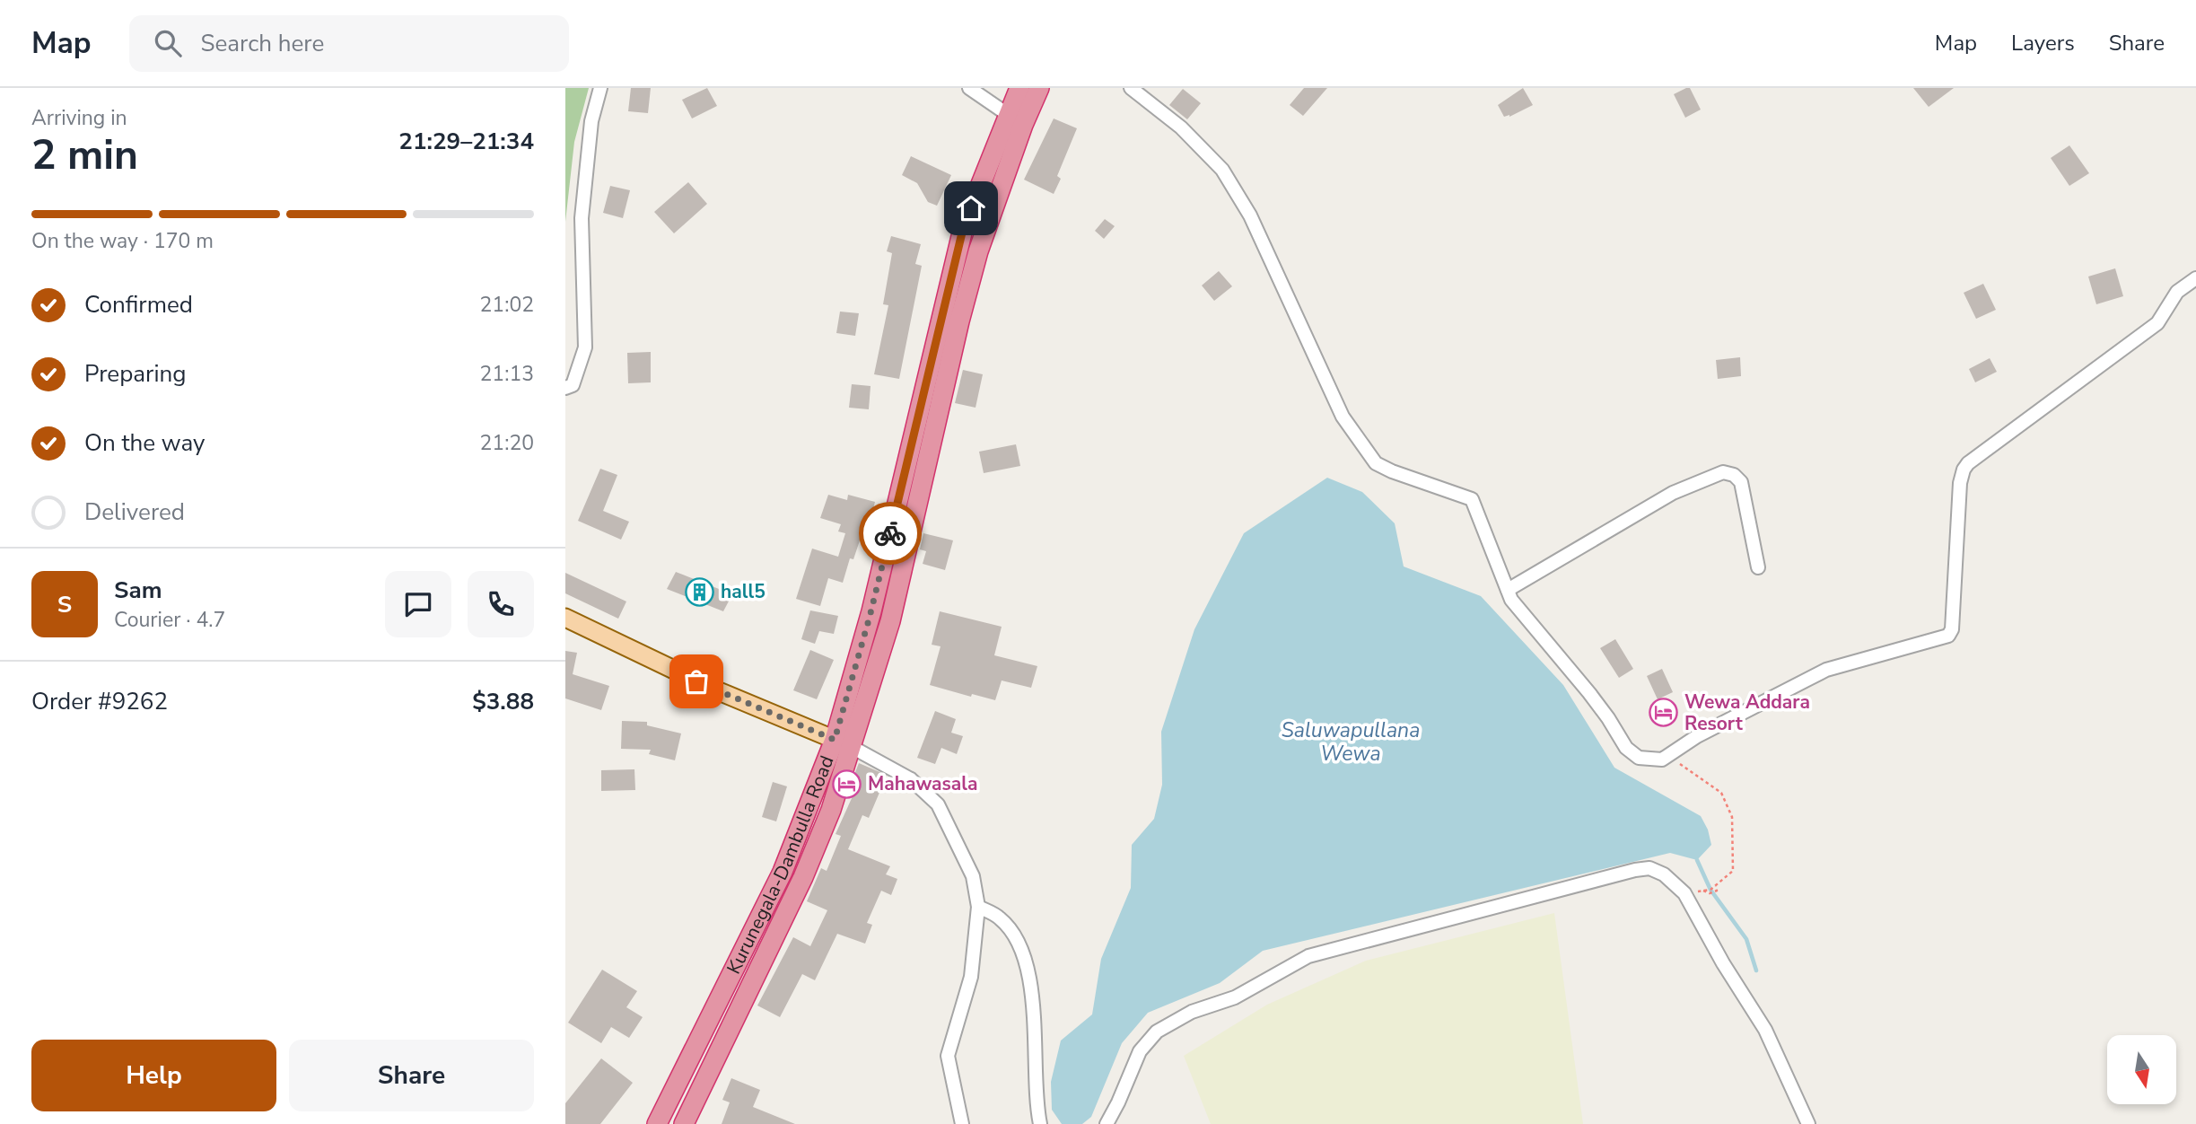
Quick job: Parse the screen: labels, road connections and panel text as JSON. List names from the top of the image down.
{
  "streets": {
    "highway": ["Kurunegala-Dambulla Road"]
  },
  "water": ["Saluwapullana Wewa"],
  "places": {
    "building": ["hall5"],
    "hotel": ["Wewa Addara Resort", "Mahawasala"]
  },
  "north": "bottom",
  "page": {
    "header": "Map",
    "search": "Search here",
    "nav": ["Map", "Layers", "Share"],
    "heading": ["2 min", "Arriving in", "21:29–21:34"],
    "panel": [
      "Sam",
      "Courier · 4.7",
      "Order #9262",
      "$3.88"
    ],
    "bar": "On the way · 170 m",
    "list": [
      ["Confirmed", "21:02"],
      ["Preparing", "21:13"],
      ["On the way", "21:20"],
      "Delivered"
    ],
    "round": "S",
    "buttons": ["Help", "Share"]
  }
}
